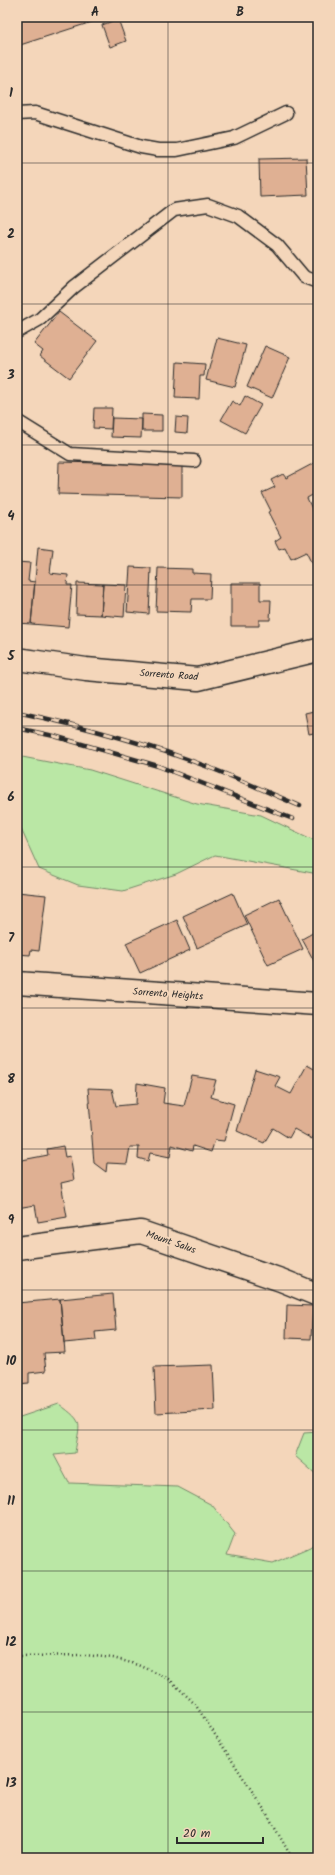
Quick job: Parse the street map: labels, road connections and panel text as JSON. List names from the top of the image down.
{
  "streets": {
    "street": ["Sorrento Road", "Sorrento Heights", "Mount Salus"]
  },
  "scale_bar": "20 m",
  "grid": {
    "columns": ["A", "B"],
    "rows": [
      "1",
      "2",
      "3",
      "4",
      "5",
      "6",
      "7",
      "8",
      "9",
      "10",
      "11",
      "12",
      "13"
    ]
  }
}
